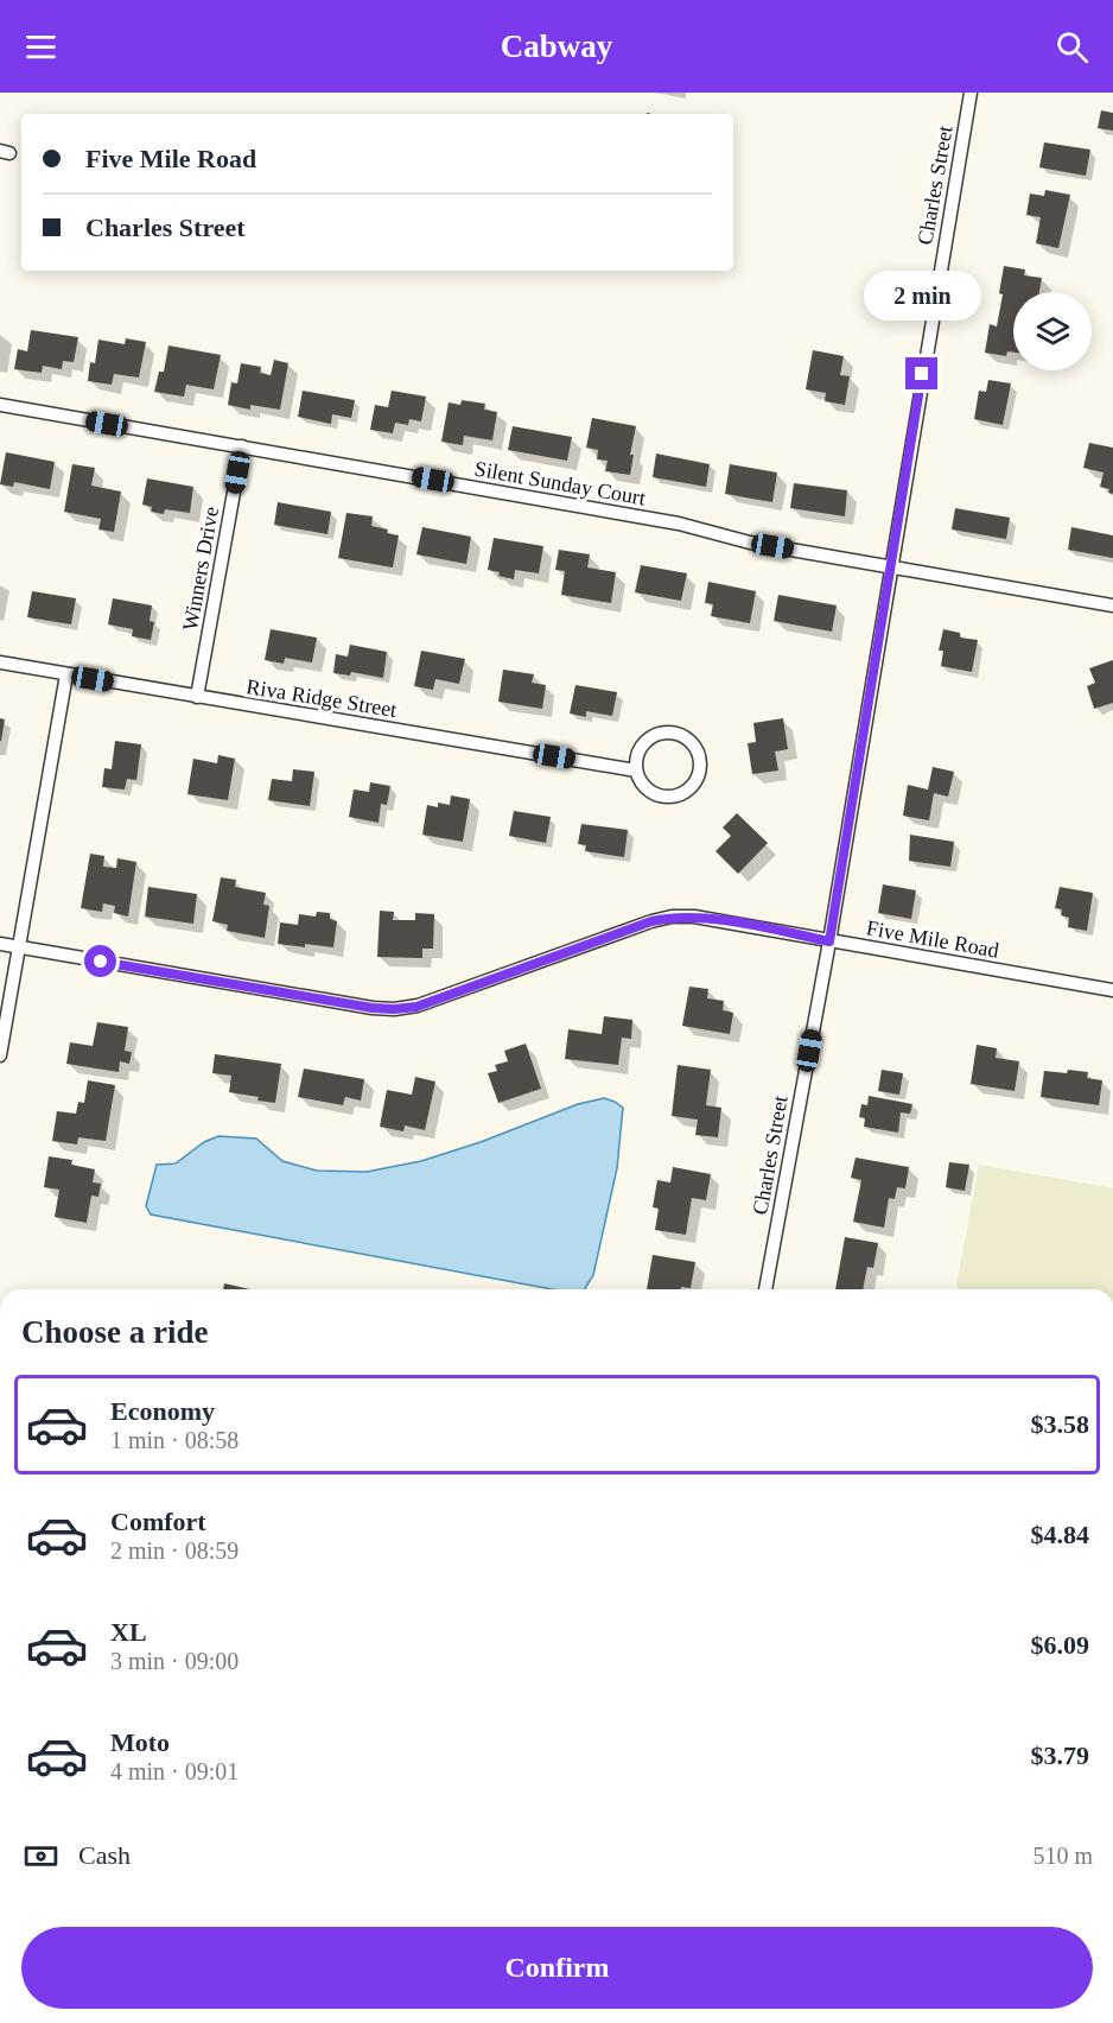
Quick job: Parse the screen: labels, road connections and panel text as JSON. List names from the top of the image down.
{
  "streets": {
    "street": [
      "Charles Street",
      "Silent Sunday Court",
      "Winners Drive",
      "Riva Ridge Street",
      "Five Mile Road"
    ]
  },
  "crossings": [
    ["Charles Street", "Silent Sunday Court"],
    ["Charles Street", "Five Mile Road"],
    ["Silent Sunday Court", "Winners Drive"],
    ["Winners Drive", "Riva Ridge Street"]
  ],
  "page": {
    "header": "Cabway",
    "banner": ["Five Mile Road", "Charles Street"],
    "bubble": "2 min",
    "heading": "Choose a ride",
    "list": [
      {
        "name": "Economy",
        "note": "1 min · 08:58",
        "value": "$3.58"
      },
      {
        "name": "Comfort",
        "note": "2 min · 08:59",
        "value": "$4.84"
      },
      {
        "name": "XL",
        "note": "3 min · 09:00",
        "value": "$6.09"
      },
      {
        "name": "Moto",
        "note": "4 min · 09:01",
        "value": "$3.79"
      }
    ],
    "pay": ["Cash", "510 m"],
    "buttons": "Confirm"
  }
}
